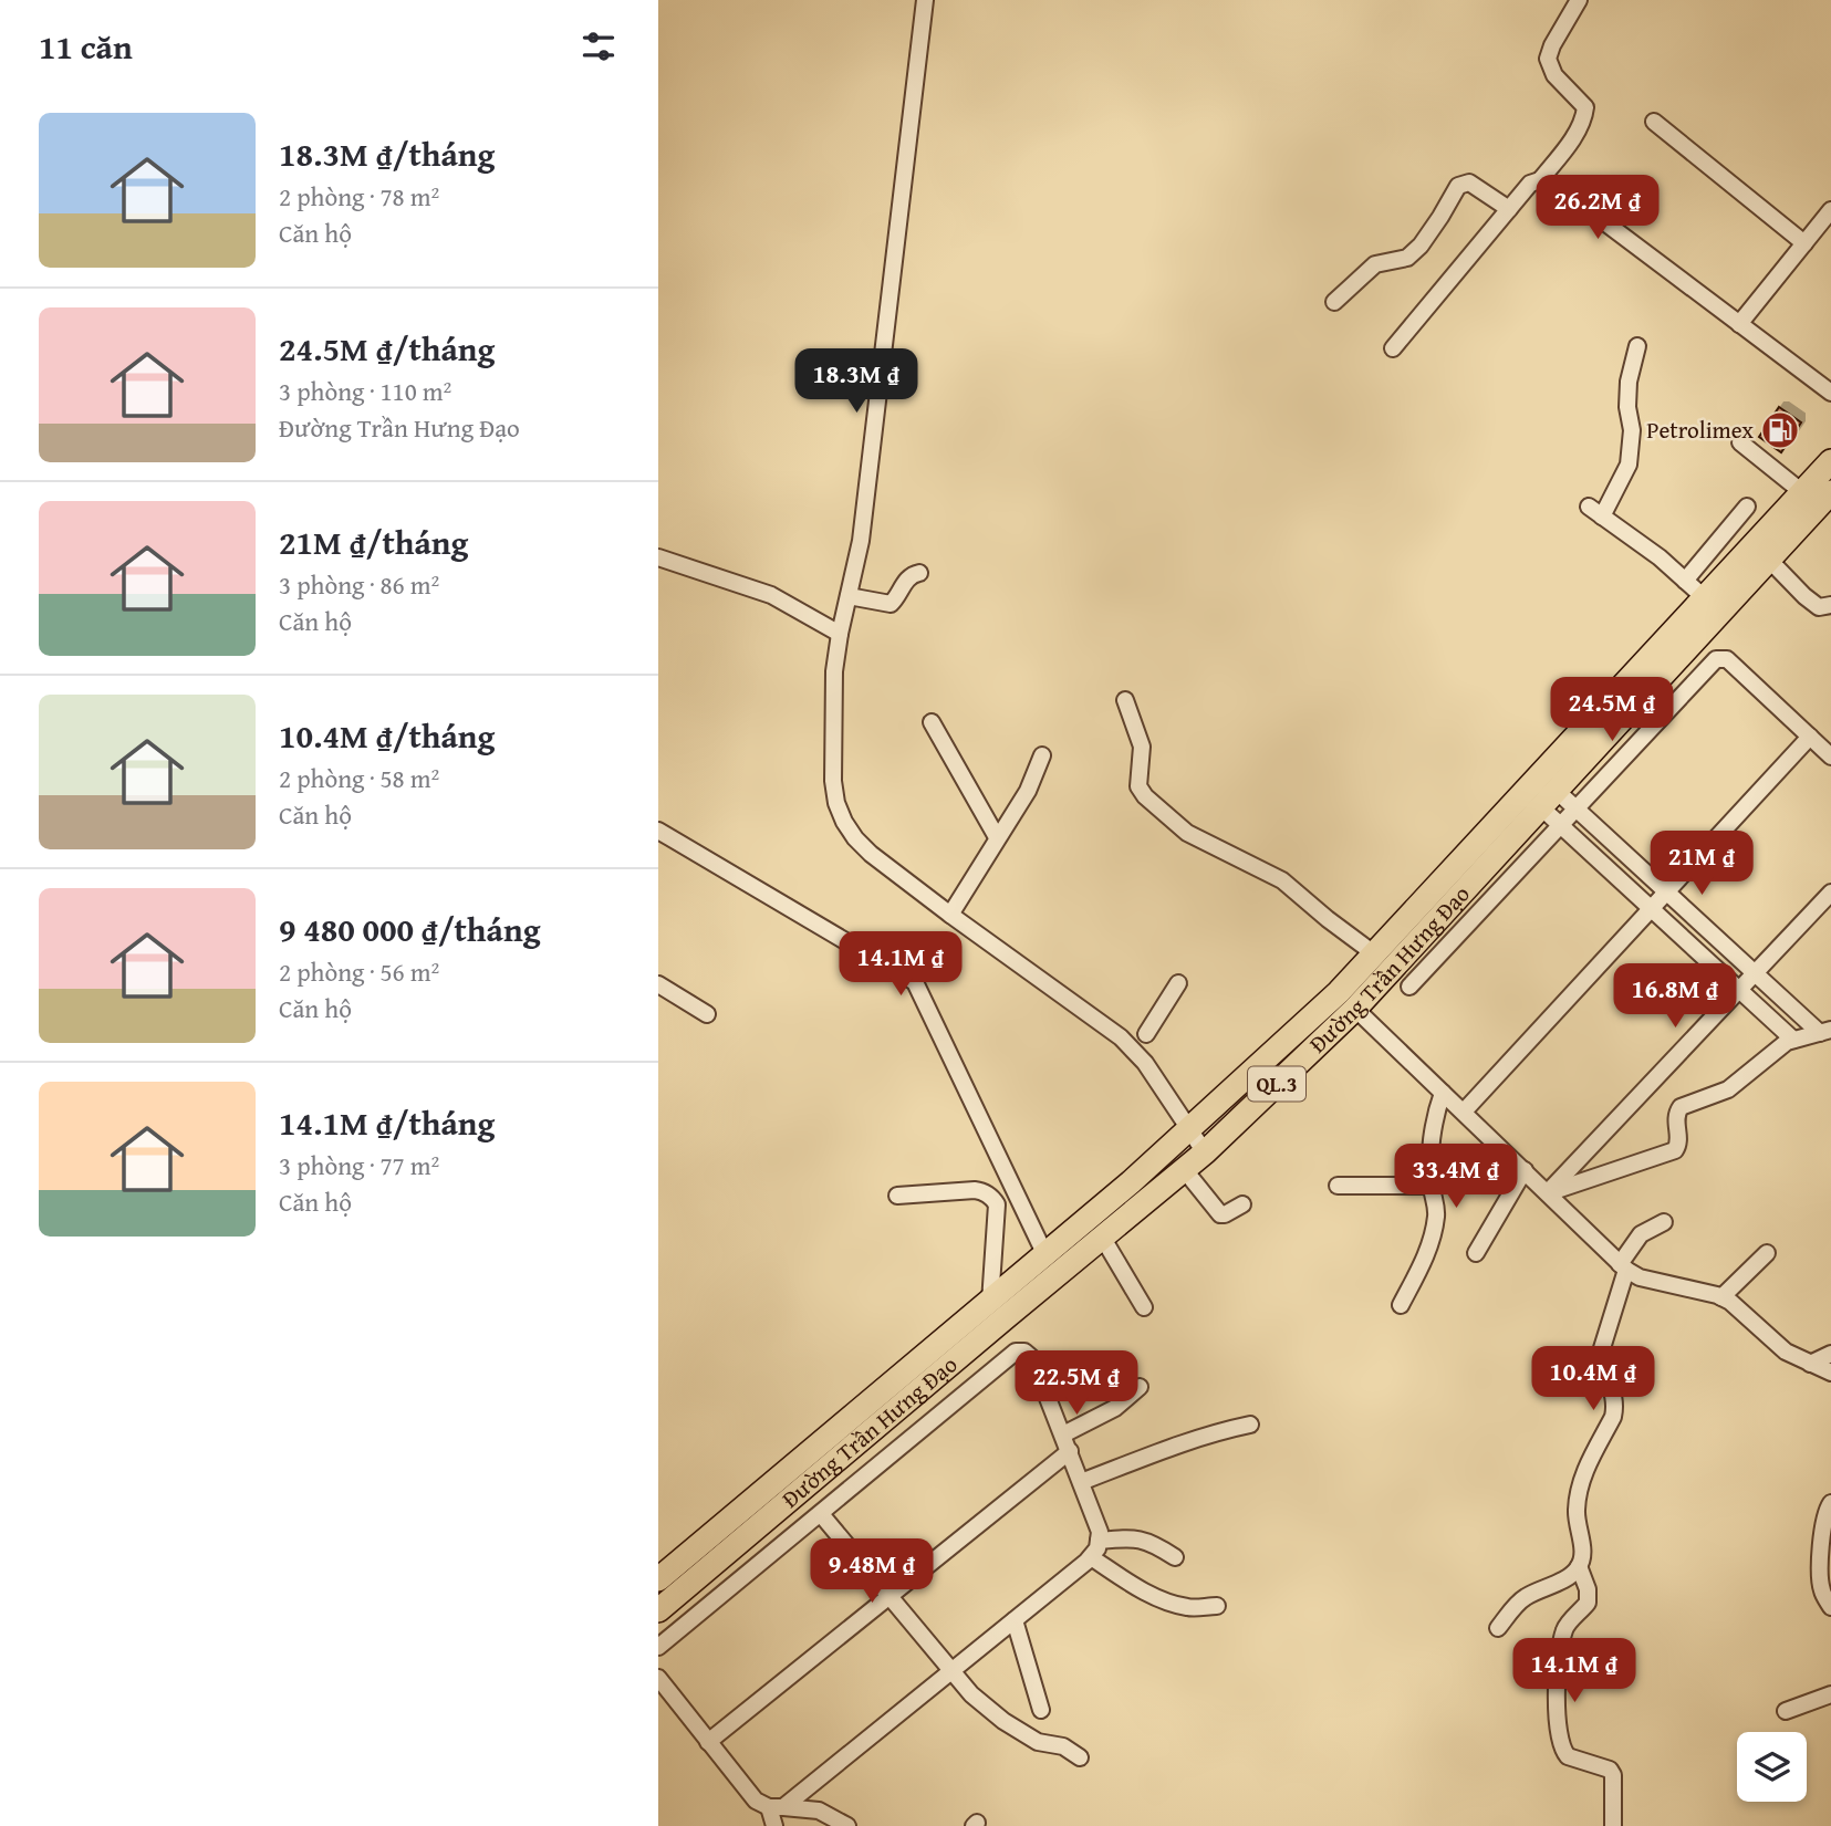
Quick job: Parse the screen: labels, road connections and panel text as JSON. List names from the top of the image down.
{
  "streets": {
    "highway": ["Đường Trần Hưng Đạo", "QL.3"]
  },
  "places": {
    "fuel station": ["Petrolimex"]
  },
  "page": {
    "heading": "11 căn",
    "list": [
      {
        "name": "18.3M ₫/tháng",
        "note": "2 phòng · 78 m² · Căn hộ"
      },
      {
        "name": "24.5M ₫/tháng",
        "note": "3 phòng · 110 m² · Đường Trần Hưng Đạo"
      },
      {
        "name": "21M ₫/tháng",
        "note": "3 phòng · 86 m² · Căn hộ"
      },
      {
        "name": "10.4M ₫/tháng",
        "note": "2 phòng · 58 m² · Căn hộ"
      },
      {
        "name": "9 480 000 ₫/tháng",
        "note": "2 phòng · 56 m² · Căn hộ"
      },
      {
        "name": "14.1M ₫/tháng",
        "note": "3 phòng · 77 m² · Căn hộ"
      }
    ],
    "price": [
      "26.2M ₫",
      "18.3M ₫",
      "24.5M ₫",
      "21M ₫",
      "14.1M ₫",
      "16.8M ₫",
      "33.4M ₫",
      "10.4M ₫",
      "22.5M ₫",
      "9.48M ₫",
      "14.1M ₫"
    ]
  }
}
